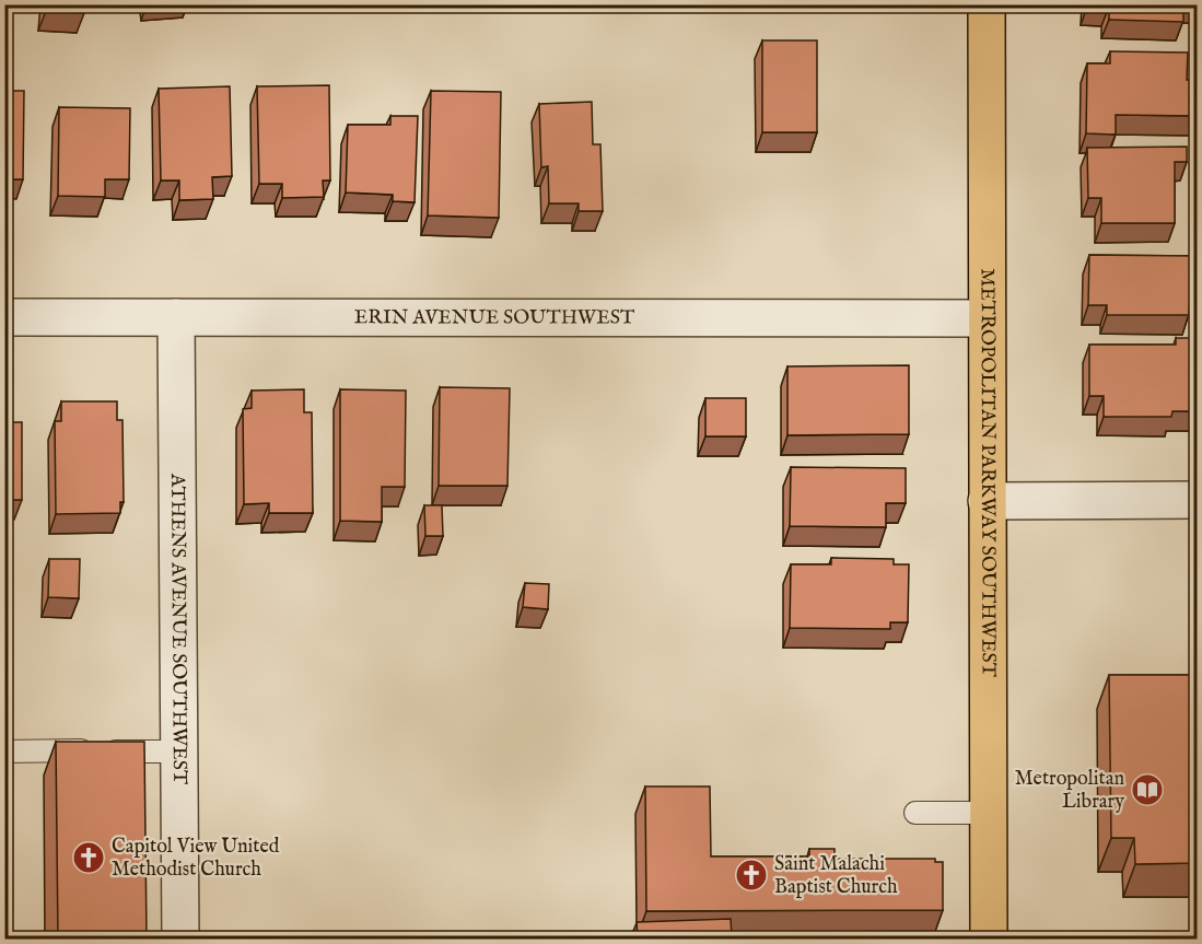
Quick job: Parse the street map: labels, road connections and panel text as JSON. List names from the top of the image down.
{
  "streets": {
    "main road": ["METROPOLITAN PARKWAY SOUTHWEST"],
    "street": ["ERIN AVENUE SOUTHWEST", "ATHENS AVENUE SOUTHWEST"]
  },
  "crossings": [
    ["ERIN AVENUE SOUTHWEST", "METROPOLITAN PARKWAY SOUTHWEST"],
    ["ERIN AVENUE SOUTHWEST", "ATHENS AVENUE SOUTHWEST"]
  ],
  "places": {
    "library": ["Metropolitan Library"],
    "church": ["Capitol View United Methodist Church", "Saint Malachi Baptist Church"]
  }
}
